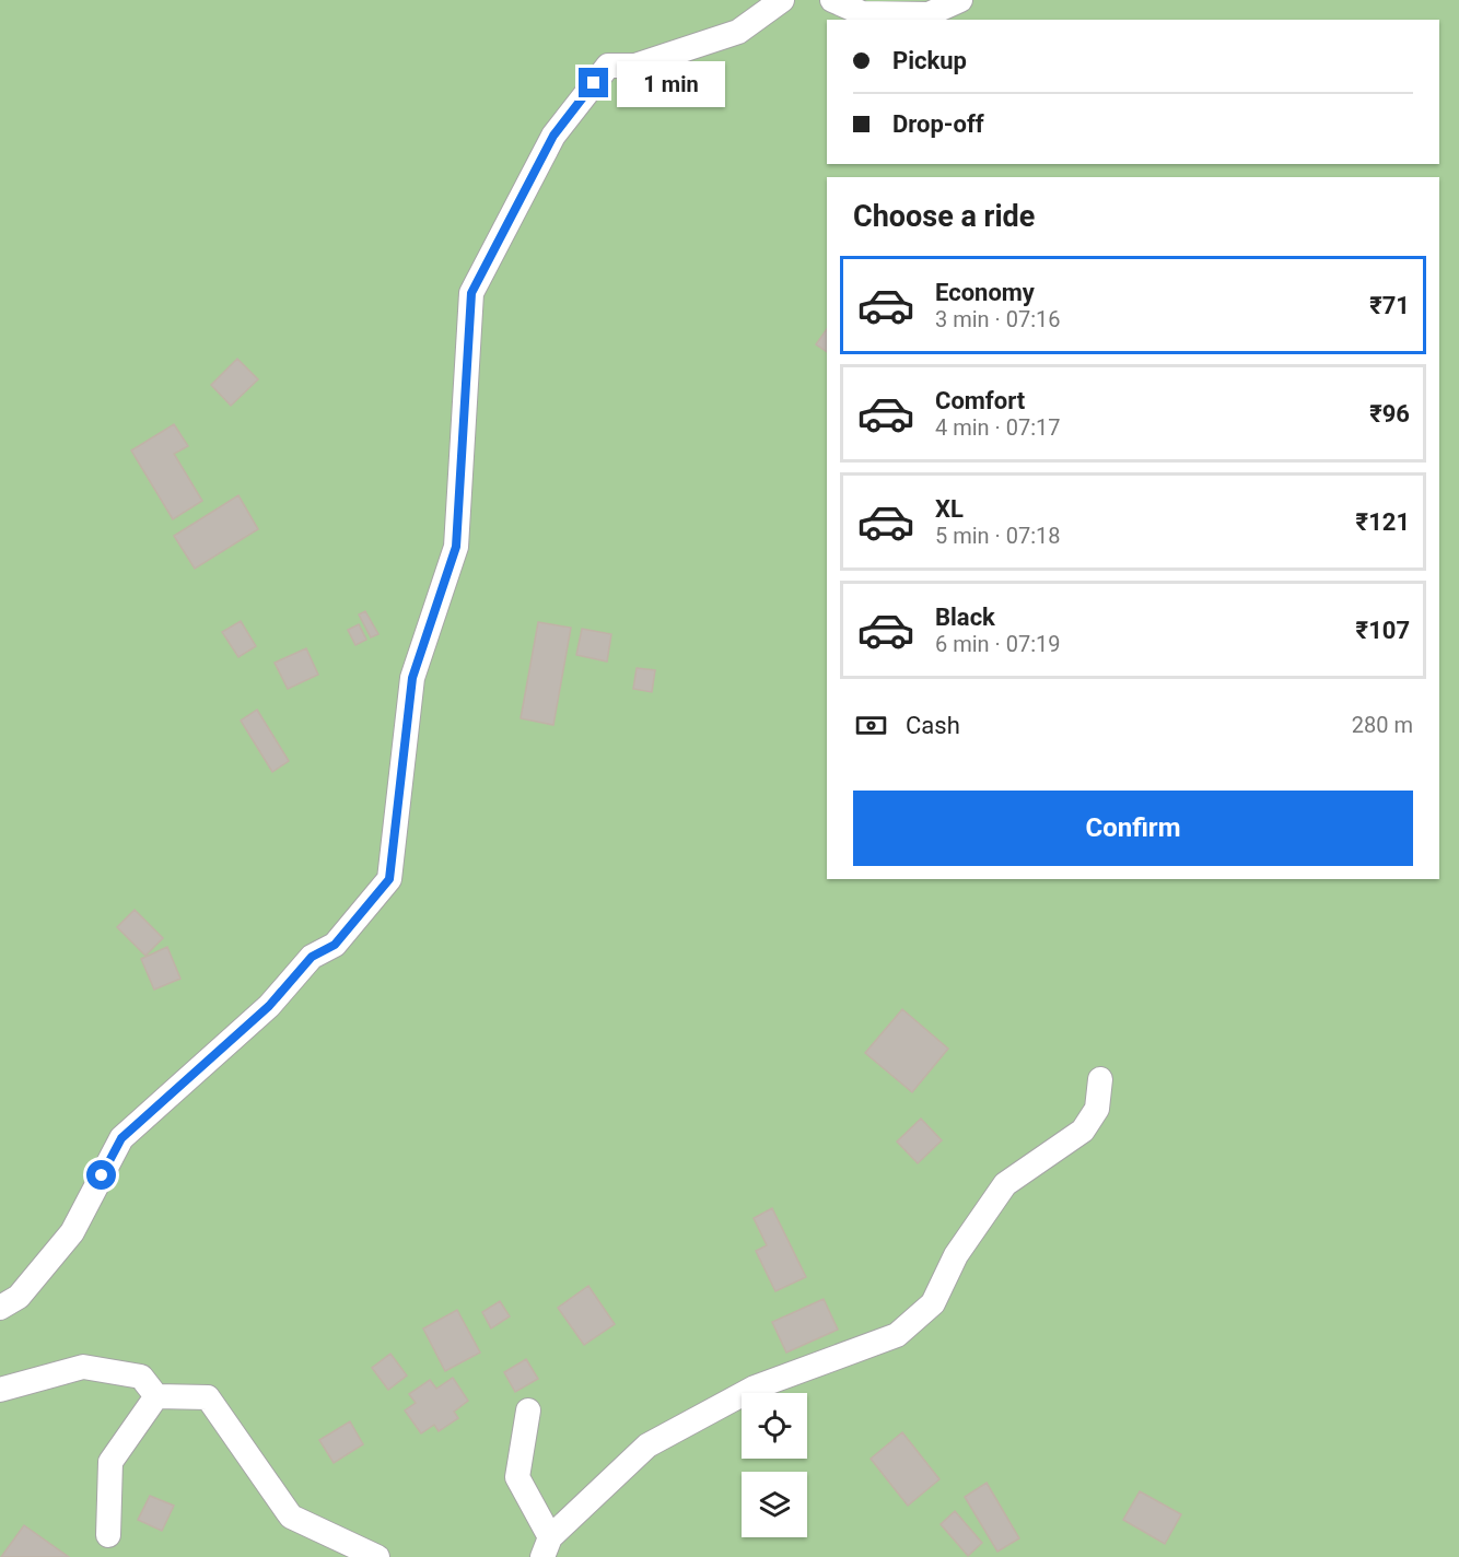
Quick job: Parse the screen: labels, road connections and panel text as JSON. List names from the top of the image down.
{
  "page": {
    "banner": ["Pickup", "Drop-off"],
    "bubble": "1 min",
    "heading": "Choose a ride",
    "list": [
      {
        "name": "Economy",
        "note": "3 min · 07:16",
        "value": "₹71"
      },
      {
        "name": "Comfort",
        "note": "4 min · 07:17",
        "value": "₹96"
      },
      {
        "name": "XL",
        "note": "5 min · 07:18",
        "value": "₹121"
      },
      {
        "name": "Black",
        "note": "6 min · 07:19",
        "value": "₹107"
      }
    ],
    "pay": ["Cash", "280 m"],
    "buttons": "Confirm"
  }
}
